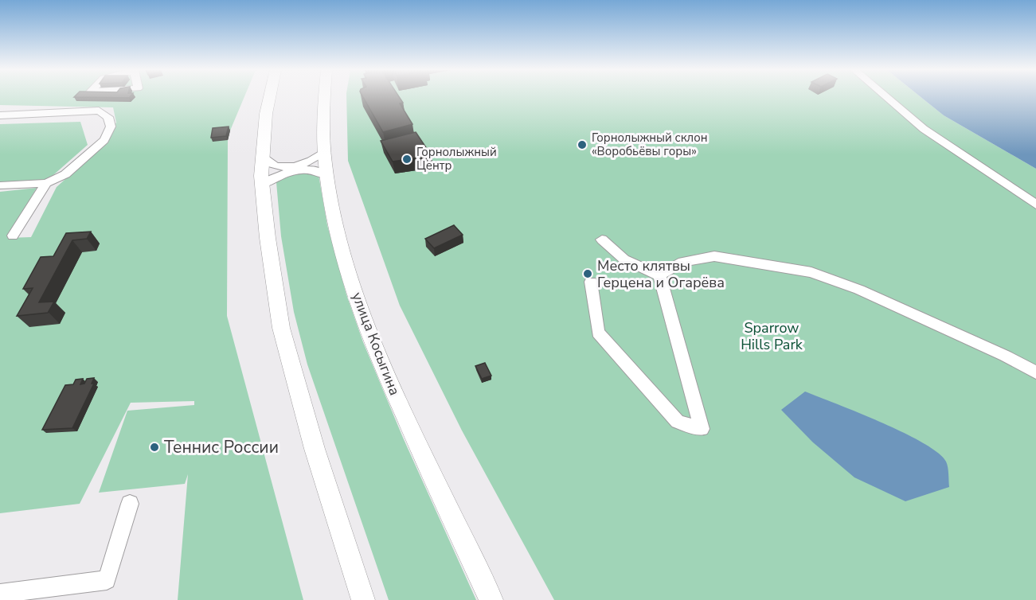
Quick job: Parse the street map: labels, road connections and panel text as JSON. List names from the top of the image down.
{
  "streets": {
    "main road": ["улица Косыгина"]
  },
  "parks": ["Sparrow Hills Park"],
  "places": [
    "Горнолыжный склон «Воробьёвы горы»",
    "Горнолыжный Центр",
    "Место клятвы Герцена и Огарёва",
    "Теннис России"
  ]
}
